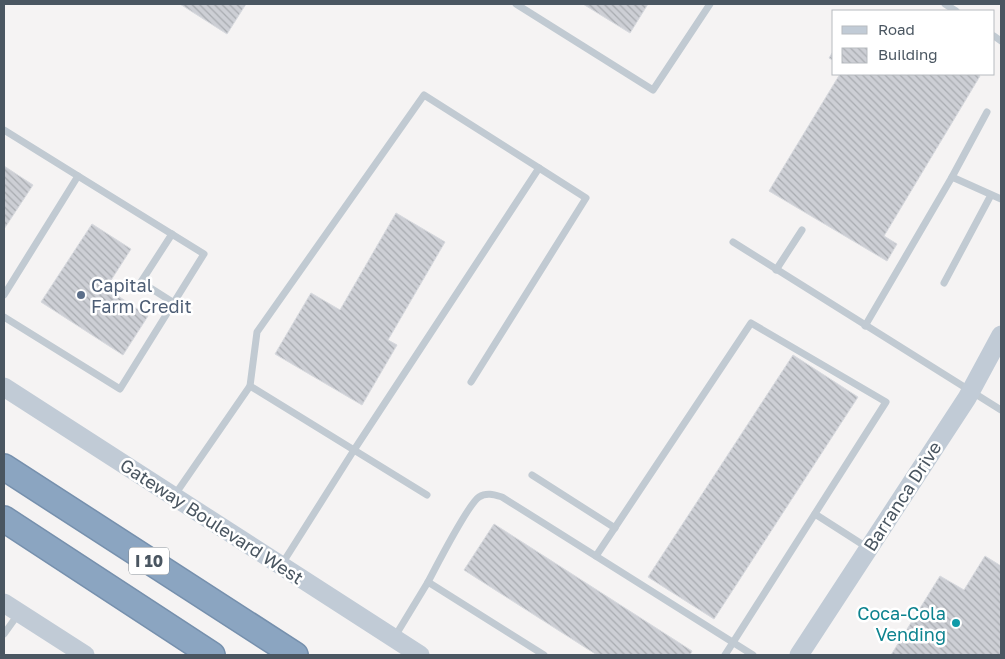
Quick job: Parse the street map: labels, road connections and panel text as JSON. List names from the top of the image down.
{
  "streets": {
    "highway": ["I 10"],
    "main road": ["Barranca Drive", "Gateway Boulevard West"]
  },
  "places": ["Capital Farm Credit", "Coca-Cola Vending"],
  "legend": ["Road", "Building"]
}
